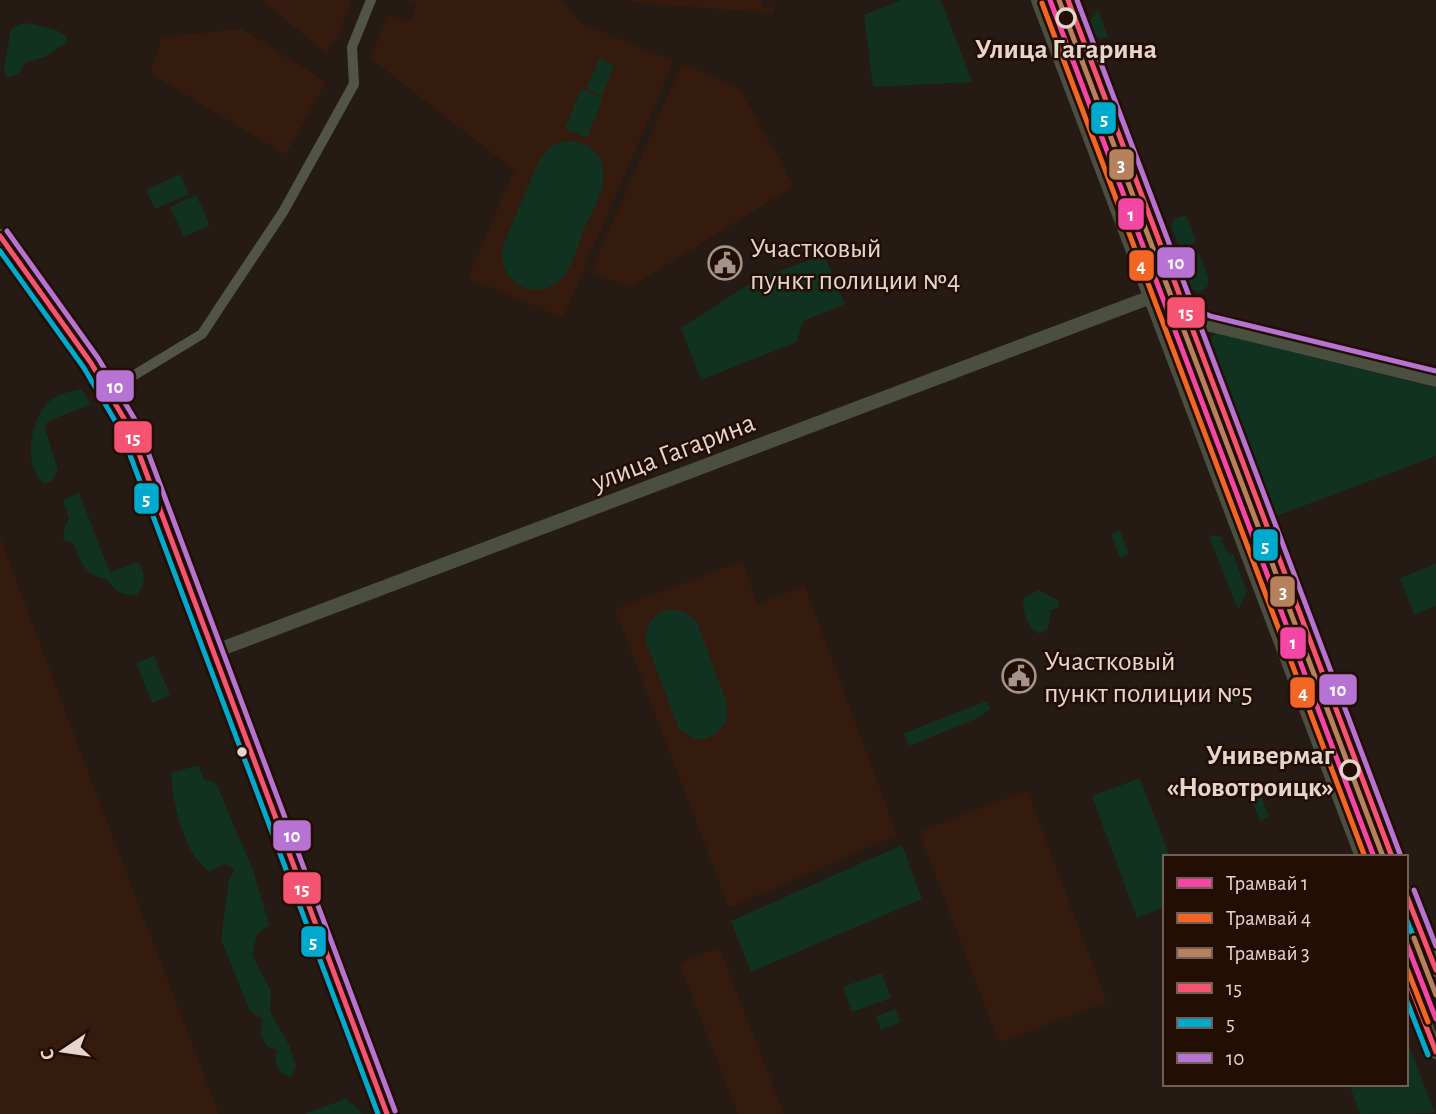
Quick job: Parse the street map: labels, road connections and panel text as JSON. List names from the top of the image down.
{
  "streets": {
    "main road": ["улица Гагарина"]
  },
  "places": {
    "other": ["Улица Гагарина", "Универмаг «Новотроицк»"],
    "public building": ["Участковый пункт полиции №4", "Участковый пункт полиции №5"]
  },
  "lines": [
    "tram line 1",
    "tram line 3",
    "transit line 15",
    "transit line 10",
    "tram line 4",
    "transit line 5"
  ],
  "legend": [
    "Трамвай 1",
    "Трамвай 4",
    "Трамвай 3",
    "15",
    "5",
    "10"
  ],
  "north": "left"
}
